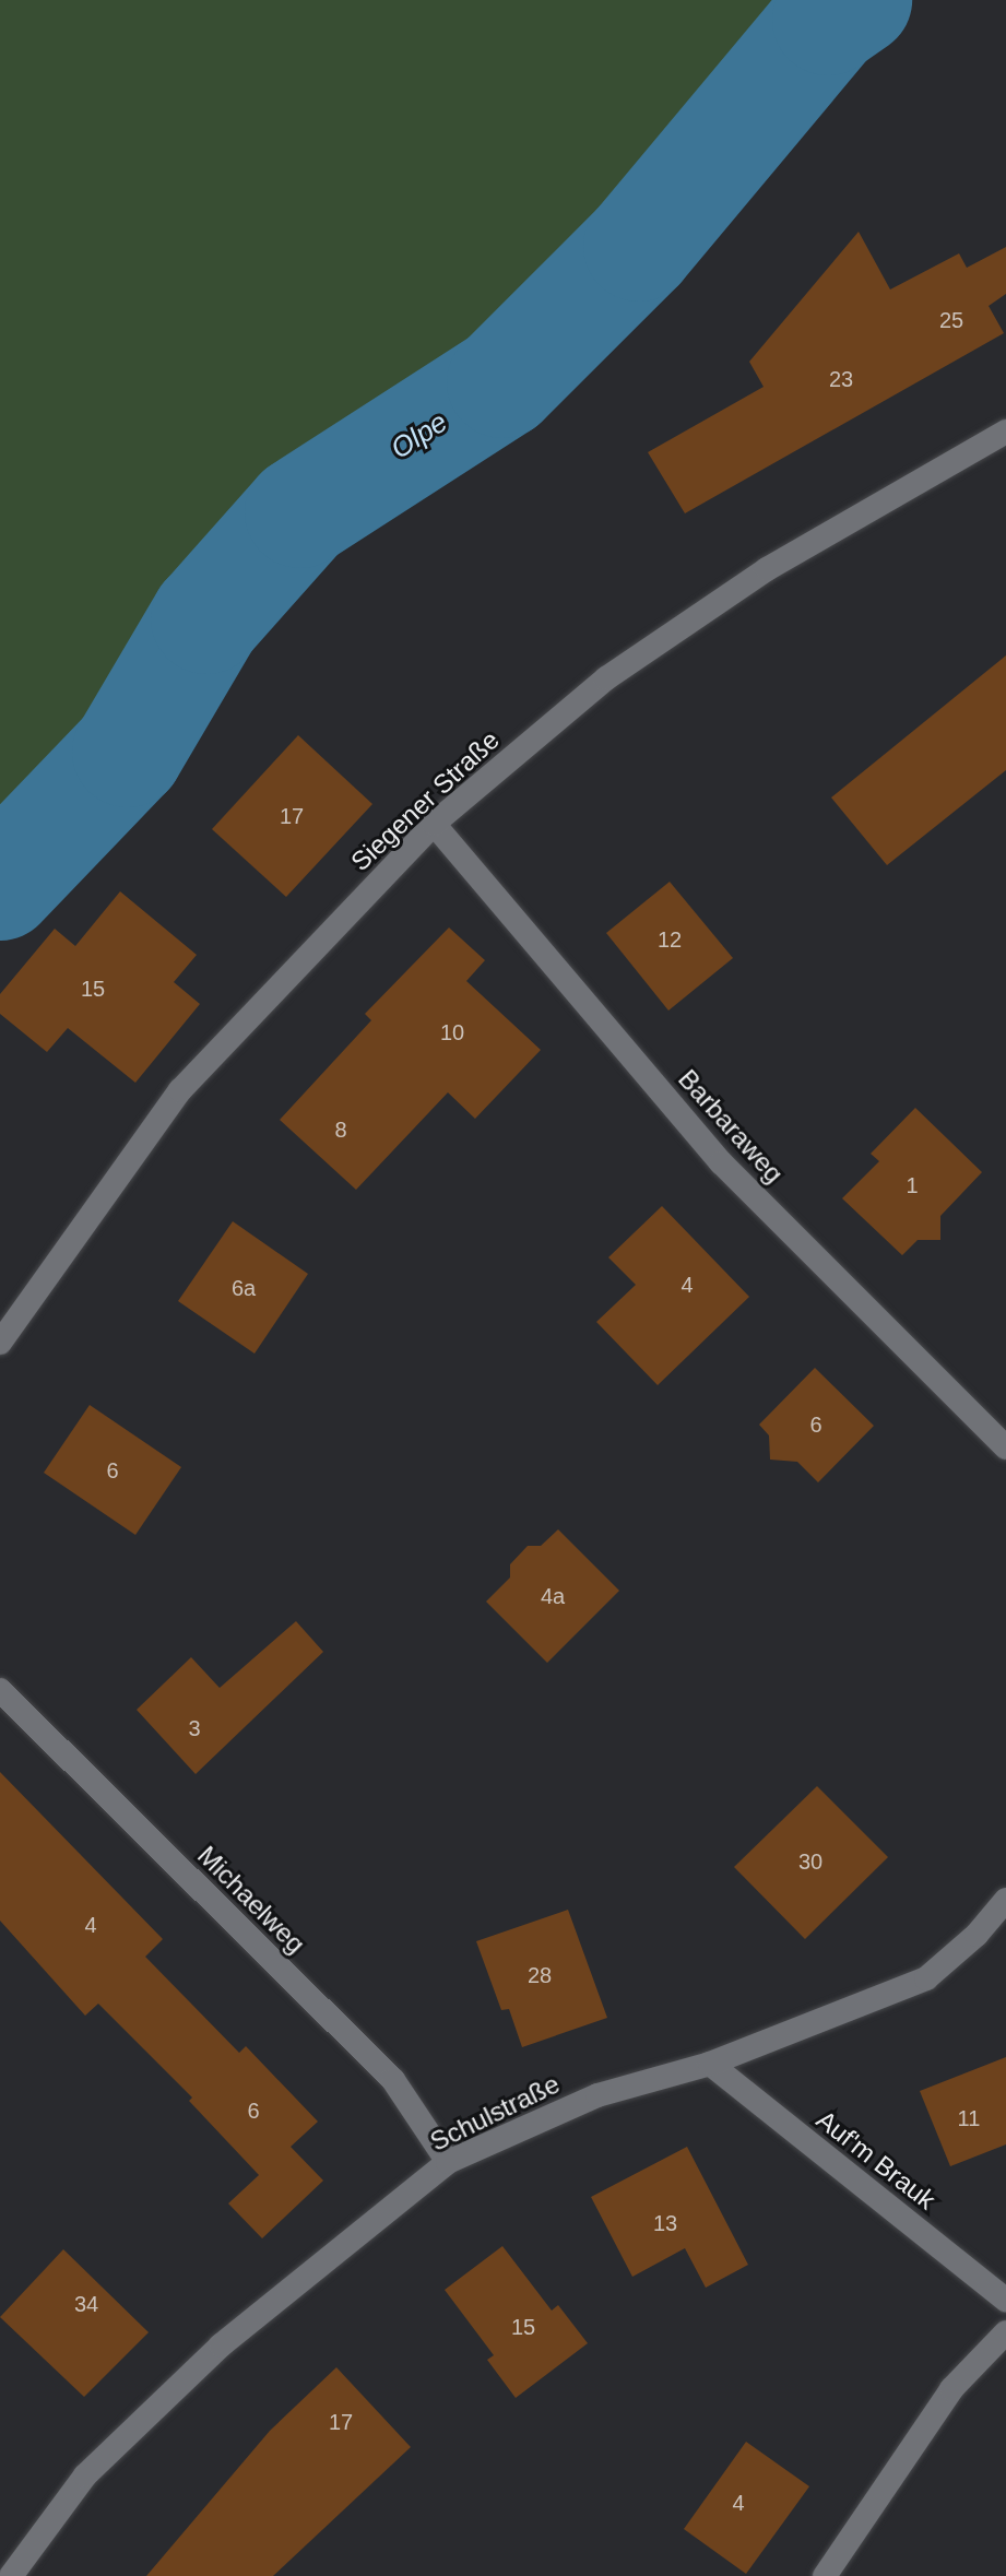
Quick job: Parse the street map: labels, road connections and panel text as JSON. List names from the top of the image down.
{
  "streets": {
    "street": [
      "Siegener Straße",
      "Barbaraweg",
      "Michaelweg",
      "Schulstraße",
      "Auf'm Brauk"
    ]
  },
  "crossings": [
    ["Siegener Straße", "Barbaraweg"],
    ["Michaelweg", "Schulstraße"],
    ["Schulstraße", "Auf'm Brauk"]
  ],
  "water": ["Olpe"],
  "house_numbers": [
    "25",
    "23",
    "17",
    "12",
    "15",
    "10",
    "8",
    "1",
    "4",
    "6a",
    "6",
    "6",
    "4a",
    "3",
    "30",
    "4",
    "28",
    "6",
    "11",
    "13",
    "34",
    "15",
    "17",
    "4"
  ]
}
